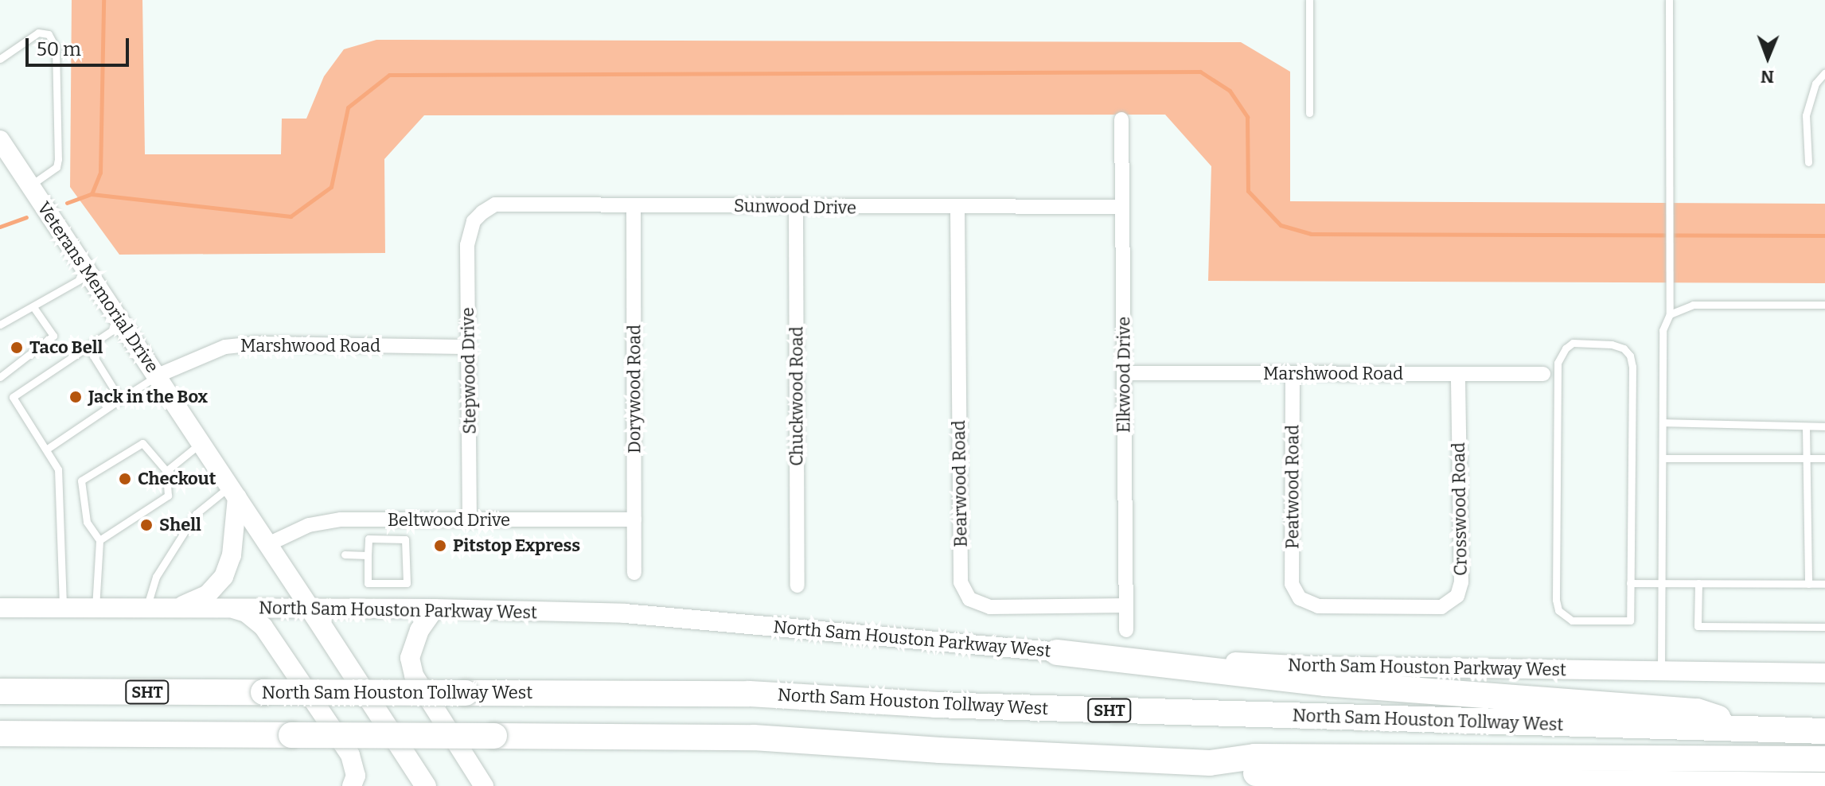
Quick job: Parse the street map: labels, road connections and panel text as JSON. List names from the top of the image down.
{
  "streets": {
    "highway": ["SHT", "North Sam Houston Tollway West"],
    "main road": ["Veterans Memorial Drive", "North Sam Houston Parkway West"],
    "street": [
      "Sunwood Drive",
      "Marshwood Road",
      "Stepwood Drive",
      "Elkwood Drive",
      "Dorywood Road",
      "Chuckwood Road",
      "Bearwood Road",
      "Peatwood Road",
      "Crosswood Road",
      "Beltwood Drive"
    ]
  },
  "crossings": [
    ["Sunwood Drive", "Stepwood Drive"],
    ["Sunwood Drive", "Elkwood Drive"],
    ["Sunwood Drive", "Dorywood Road"],
    ["Sunwood Drive", "Chuckwood Road"],
    ["Sunwood Drive", "Bearwood Road"],
    ["Veterans Memorial Drive", "Marshwood Road"],
    ["Veterans Memorial Drive", "Beltwood Drive"],
    ["Veterans Memorial Drive", "North Sam Houston Parkway West"],
    ["Marshwood Road", "Stepwood Drive"],
    ["Marshwood Road", "Elkwood Drive"],
    ["Marshwood Road", "Peatwood Road"],
    ["Marshwood Road", "Crosswood Road"],
    ["Stepwood Drive", "Beltwood Drive"],
    ["Elkwood Drive", "Bearwood Road"],
    ["Dorywood Road", "Beltwood Drive"],
    ["Peatwood Road", "Crosswood Road"]
  ],
  "places": [
    "Taco Bell",
    "Jack in the Box",
    "Checkout",
    "Shell",
    "Pitstop Express"
  ],
  "scale_bar": "50 m",
  "north": "bottom"
}
